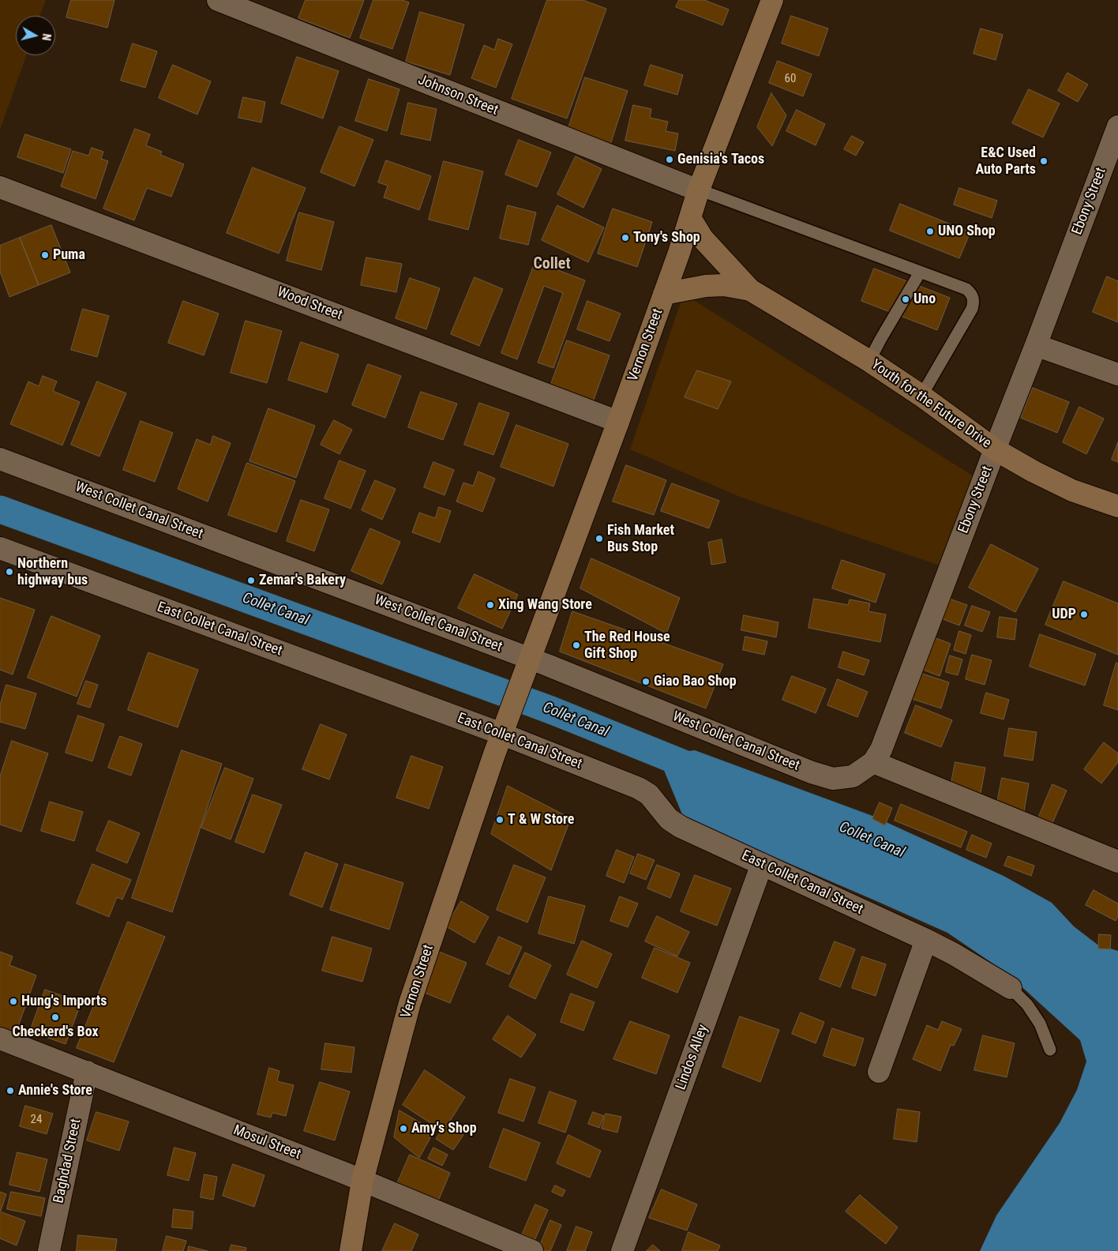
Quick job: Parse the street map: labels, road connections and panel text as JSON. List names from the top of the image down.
{
  "streets": {
    "main road": ["Vernon Street", "Youth for the Future Drive"],
    "street": [
      "Johnson Street",
      "Ebony Street",
      "Wood Street",
      "West Collet Canal Street",
      "East Collet Canal Street",
      "Lindos Alley",
      "Mosul Street",
      "Baghdad Street"
    ]
  },
  "crossings": [
    ["Johnson Street", "Vernon Street"],
    ["Ebony Street", "Youth for the Future Drive"],
    ["Ebony Street", "West Collet Canal Street"],
    ["Wood Street", "Vernon Street"],
    ["Vernon Street", "Youth for the Future Drive"],
    ["Vernon Street", "West Collet Canal Street"],
    ["Vernon Street", "East Collet Canal Street"],
    ["Vernon Street", "Mosul Street"],
    ["East Collet Canal Street", "Lindos Alley"],
    ["Mosul Street", "Baghdad Street"]
  ],
  "districts": ["Collet"],
  "water": ["Collet Canal"],
  "places": [
    "Genisia's Tacos",
    "E&C Used Auto Parts",
    "UNO Shop",
    "Tony's Shop",
    "Puma",
    "Uno",
    "Fish Market Bus Stop",
    "Northern highway bus",
    "Zemar's Bakery",
    "Xing Wang Store",
    "UDP",
    "The Red House Gift Shop",
    "Giao Bao Shop",
    "T & W Store",
    "Hung's Imports",
    "Checkerd's Box",
    "Annie's Store",
    "Amy's Shop"
  ],
  "house_numbers": ["60", "24"],
  "north": "right"
}
